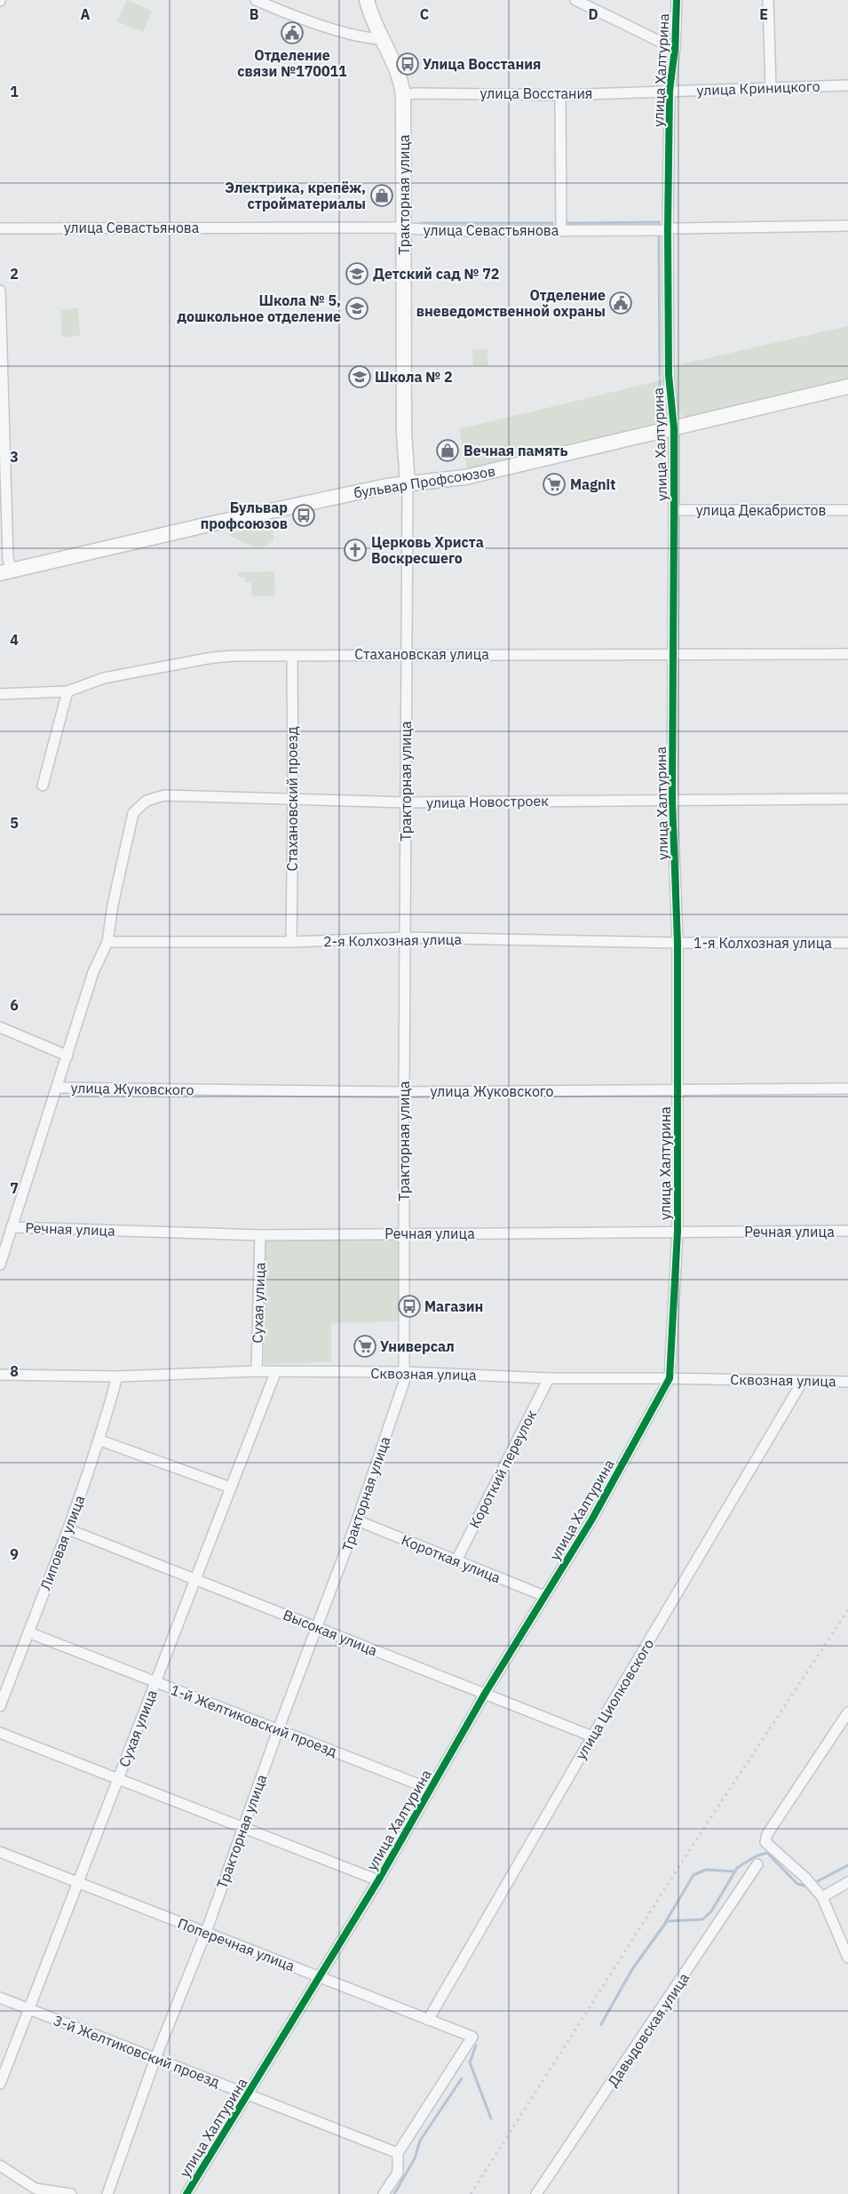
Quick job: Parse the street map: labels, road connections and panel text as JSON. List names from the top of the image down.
{
  "streets": {
    "main road": ["Тракторная улица", "бульвар Профсоюзов"],
    "street": [
      "улица Халтурина",
      "улица Криницкого",
      "улица Восстания",
      "улица Севастьянова",
      "улица Декабристов",
      "Стахановская улица",
      "Стахановский проезд",
      "улица Новостроек",
      "2-я Колхозная улица",
      "1-я Колхозная улица",
      "улица Жуковского",
      "Речная улица",
      "Сухая улица",
      "Сквозная улица",
      "Короткий переулок",
      "Липовая улица",
      "Короткая улица",
      "Высокая улица",
      "улица Циолковского",
      "1-й Желтиковский проезд",
      "Поперечная улица",
      "Давыдовская улица",
      "3-й Желтиковский проезд"
    ]
  },
  "crossings": [
    ["улица Халтурина", "улица Криницкого"],
    ["улица Халтурина", "улица Восстания"],
    ["улица Халтурина", "улица Севастьянова"],
    ["улица Халтурина", "бульвар Профсоюзов"],
    ["улица Халтурина", "улица Декабристов"],
    ["улица Халтурина", "Стахановская улица"],
    ["улица Халтурина", "улица Новостроек"],
    ["улица Халтурина", "2-я Колхозная улица"],
    ["улица Халтурина", "1-я Колхозная улица"],
    ["улица Халтурина", "улица Жуковского"],
    ["улица Халтурина", "Речная улица"],
    ["улица Халтурина", "Сквозная улица"],
    ["улица Халтурина", "Короткая улица"],
    ["улица Халтурина", "Высокая улица"],
    ["улица Халтурина", "1-й Желтиковский проезд"],
    ["улица Халтурина", "Поперечная улица"],
    ["улица Халтурина", "3-й Желтиковский проезд"],
    ["улица Криницкого", "улица Восстания"],
    ["улица Восстания", "Тракторная улица"],
    ["Тракторная улица", "улица Севастьянова"],
    ["Тракторная улица", "бульвар Профсоюзов"],
    ["Тракторная улица", "Стахановская улица"],
    ["Тракторная улица", "улица Новостроек"],
    ["Тракторная улица", "2-я Колхозная улица"],
    ["Тракторная улица", "улица Жуковского"],
    ["Тракторная улица", "Речная улица"],
    ["Тракторная улица", "Сквозная улица"],
    ["Тракторная улица", "Короткая улица"],
    ["Тракторная улица", "Высокая улица"],
    ["Тракторная улица", "1-й Желтиковский проезд"],
    ["Тракторная улица", "Поперечная улица"],
    ["Тракторная улица", "3-й Желтиковский проезд"],
    ["Стахановская улица", "Стахановский проезд"],
    ["Стахановский проезд", "улица Новостроек"],
    ["Стахановский проезд", "2-я Колхозная улица"],
    ["улица Новостроек", "2-я Колхозная улица"],
    ["2-я Колхозная улица", "1-я Колхозная улица"],
    ["Речная улица", "Сухая улица"],
    ["Сухая улица", "Сквозная улица"],
    ["Сухая улица", "Высокая улица"],
    ["Сухая улица", "1-й Желтиковский проезд"],
    ["Сухая улица", "Поперечная улица"],
    ["Сухая улица", "3-й Желтиковский проезд"],
    ["Сквозная улица", "Короткий переулок"],
    ["Сквозная улица", "Липовая улица"],
    ["Сквозная улица", "улица Циолковского"],
    ["Короткий переулок", "Короткая улица"],
    ["Липовая улица", "Высокая улица"],
    ["Липовая улица", "1-й Желтиковский проезд"],
    ["Высокая улица", "улица Циолковского"],
    ["улица Циолковского", "Поперечная улица"],
    ["Поперечная улица", "3-й Желтиковский проезд"]
  ],
  "places": {
    "public building": ["Отделение связи №170011", "Отделение вневедомственной охраны"],
    "bus stop": ["Улица Восстания", "Бульвар профсоюзов", "Магазин"],
    "shop": ["Электрика, крепёж, стройматериалы", "Вечная память"],
    "school or university": ["Детский сад № 72", "Школа № 5, дошкольное отделение", "Школа № 2"],
    "supermarket": ["Magnit", "Универсал"],
    "church": ["Церковь Христа Воскресшего"]
  },
  "grid": {
    "columns": [
      "A",
      "B",
      "C",
      "D",
      "E"
    ],
    "rows": [
      "1",
      "2",
      "3",
      "4",
      "5",
      "6",
      "7",
      "8",
      "9"
    ]
  }
}
